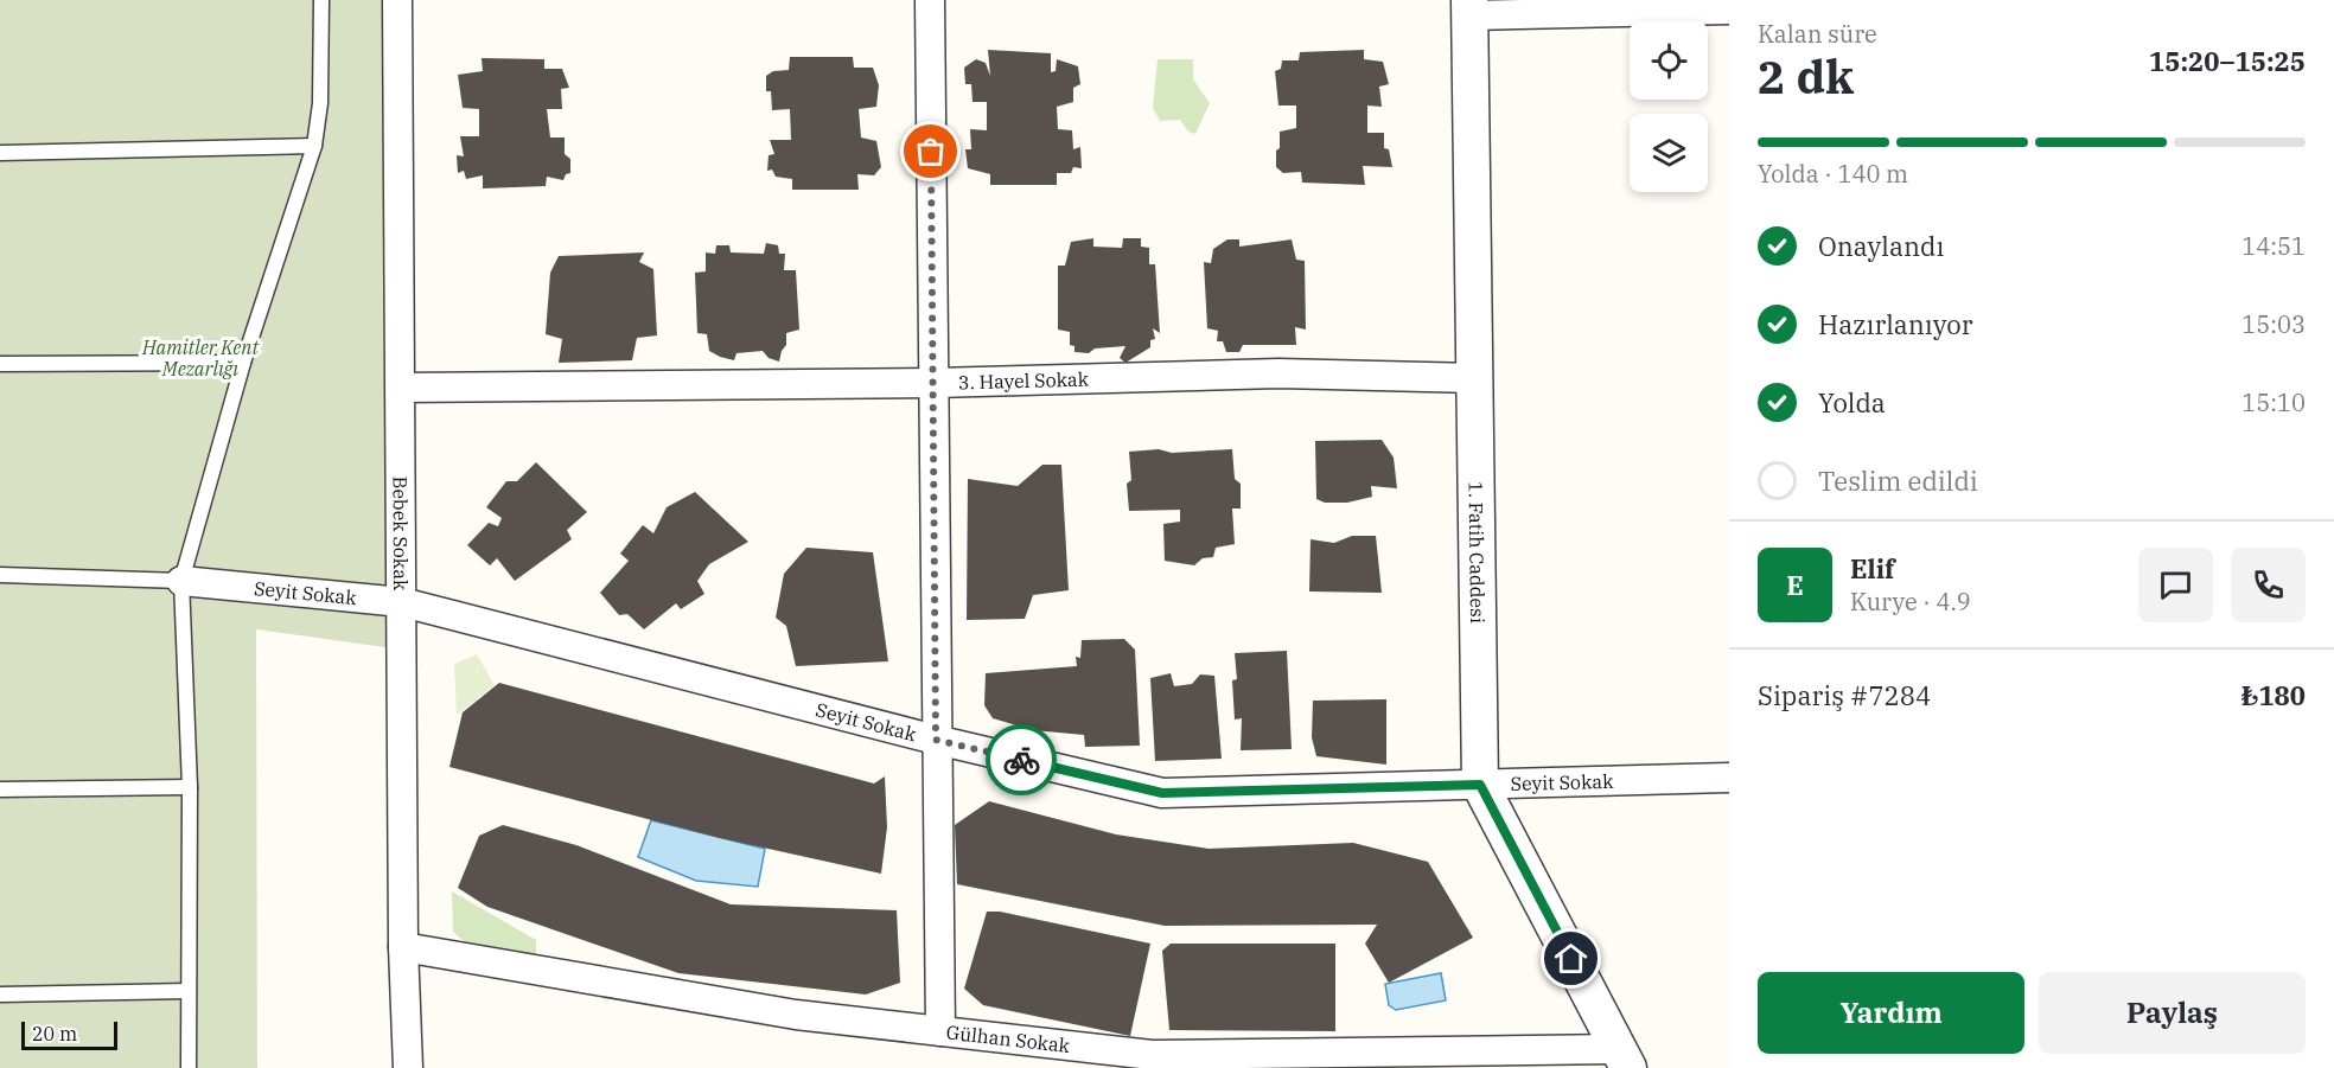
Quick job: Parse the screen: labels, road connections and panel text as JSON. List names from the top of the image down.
{
  "streets": {
    "street": [
      "3. Hayel Sokak",
      "Bebek Sokak",
      "1. Fatih Caddesi",
      "Seyit Sokak",
      "Gülhan Sokak"
    ]
  },
  "crossings": [
    ["3. Hayel Sokak", "Bebek Sokak"],
    ["3. Hayel Sokak", "1. Fatih Caddesi"],
    ["Bebek Sokak", "Seyit Sokak"],
    ["Bebek Sokak", "Gülhan Sokak"],
    ["1. Fatih Caddesi", "Seyit Sokak"],
    ["1. Fatih Caddesi", "Gülhan Sokak"]
  ],
  "parks": ["Hamitler Kent Mezarlığı"],
  "scale_bar": "20 m",
  "page": {
    "heading": ["2 dk", "Kalan süre", "15:20–15:25"],
    "panel": [
      "Elif",
      "Kurye · 4.9",
      "Sipariş #7284",
      "₺180"
    ],
    "bar": "Yolda · 140 m",
    "list": [
      ["Onaylandı", "14:51"],
      ["Hazırlanıyor", "15:03"],
      ["Yolda", "15:10"],
      "Teslim edildi"
    ],
    "round": "E",
    "buttons": ["Yardım", "Paylaş"],
    "scale": "20 m"
  }
}
